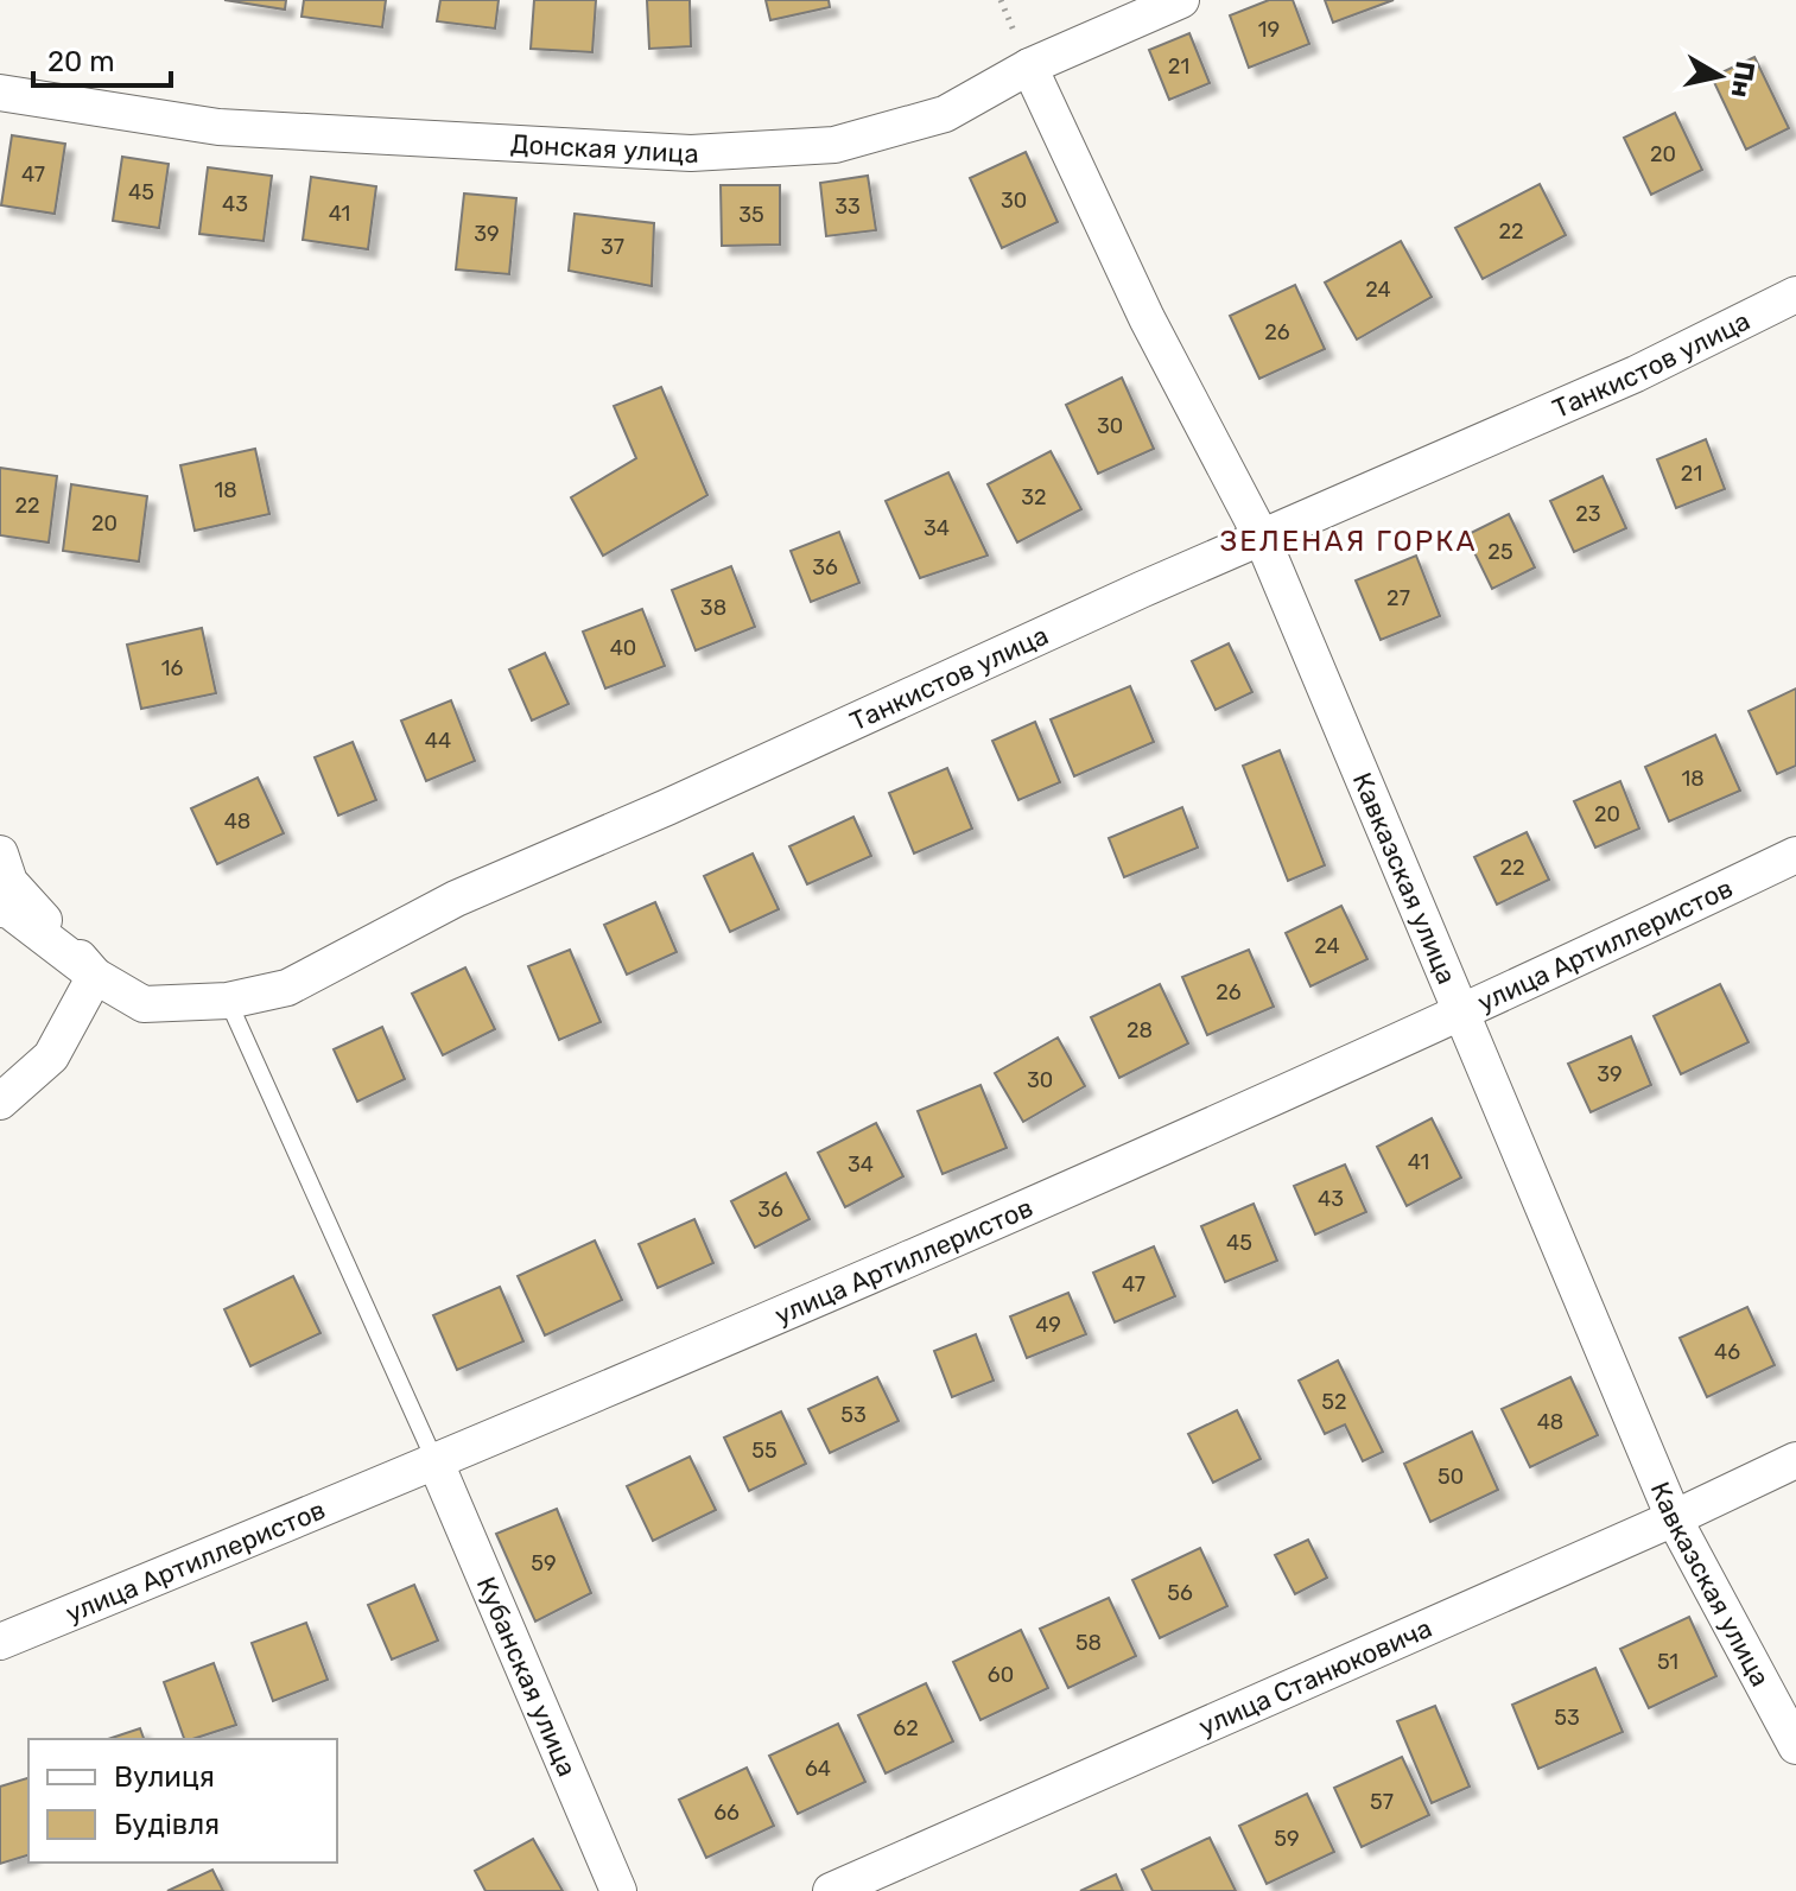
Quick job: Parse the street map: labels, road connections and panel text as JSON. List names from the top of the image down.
{
  "streets": {
    "street": [
      "Донская улица",
      "Танкистов улица",
      "Кавказская улица",
      "улица Артиллеристов",
      "Кубанская улица",
      "улица Станюковича"
    ]
  },
  "crossings": [
    ["Донская улица", "Кавказская улица"],
    ["Танкистов улица", "Кавказская улица"],
    ["Кавказская улица", "улица Артиллеристов"],
    ["Кавказская улица", "улица Станюковича"],
    ["улица Артиллеристов", "Кубанская улица"]
  ],
  "districts": ["ЗЕЛЕНАЯ ГОРКА"],
  "house_numbers": [
    "19",
    "21",
    "20",
    "47",
    "45",
    "30",
    "43",
    "33",
    "41",
    "35",
    "22",
    "39",
    "37",
    "24",
    "26",
    "30",
    "21",
    "18",
    "32",
    "22",
    "23",
    "20",
    "34",
    "25",
    "36",
    "27",
    "38",
    "40",
    "16",
    "44",
    "18",
    "20",
    "48",
    "22",
    "24",
    "26",
    "28",
    "39",
    "30",
    "41",
    "34",
    "43",
    "36",
    "45",
    "47",
    "49",
    "46",
    "52",
    "53",
    "48",
    "55",
    "50",
    "59",
    "56",
    "58",
    "51",
    "60",
    "53",
    "62",
    "64",
    "57",
    "66",
    "59"
  ],
  "legend": ["Вулиця", "Будівля"],
  "scale_bar": "20 m",
  "north": "right"
}
